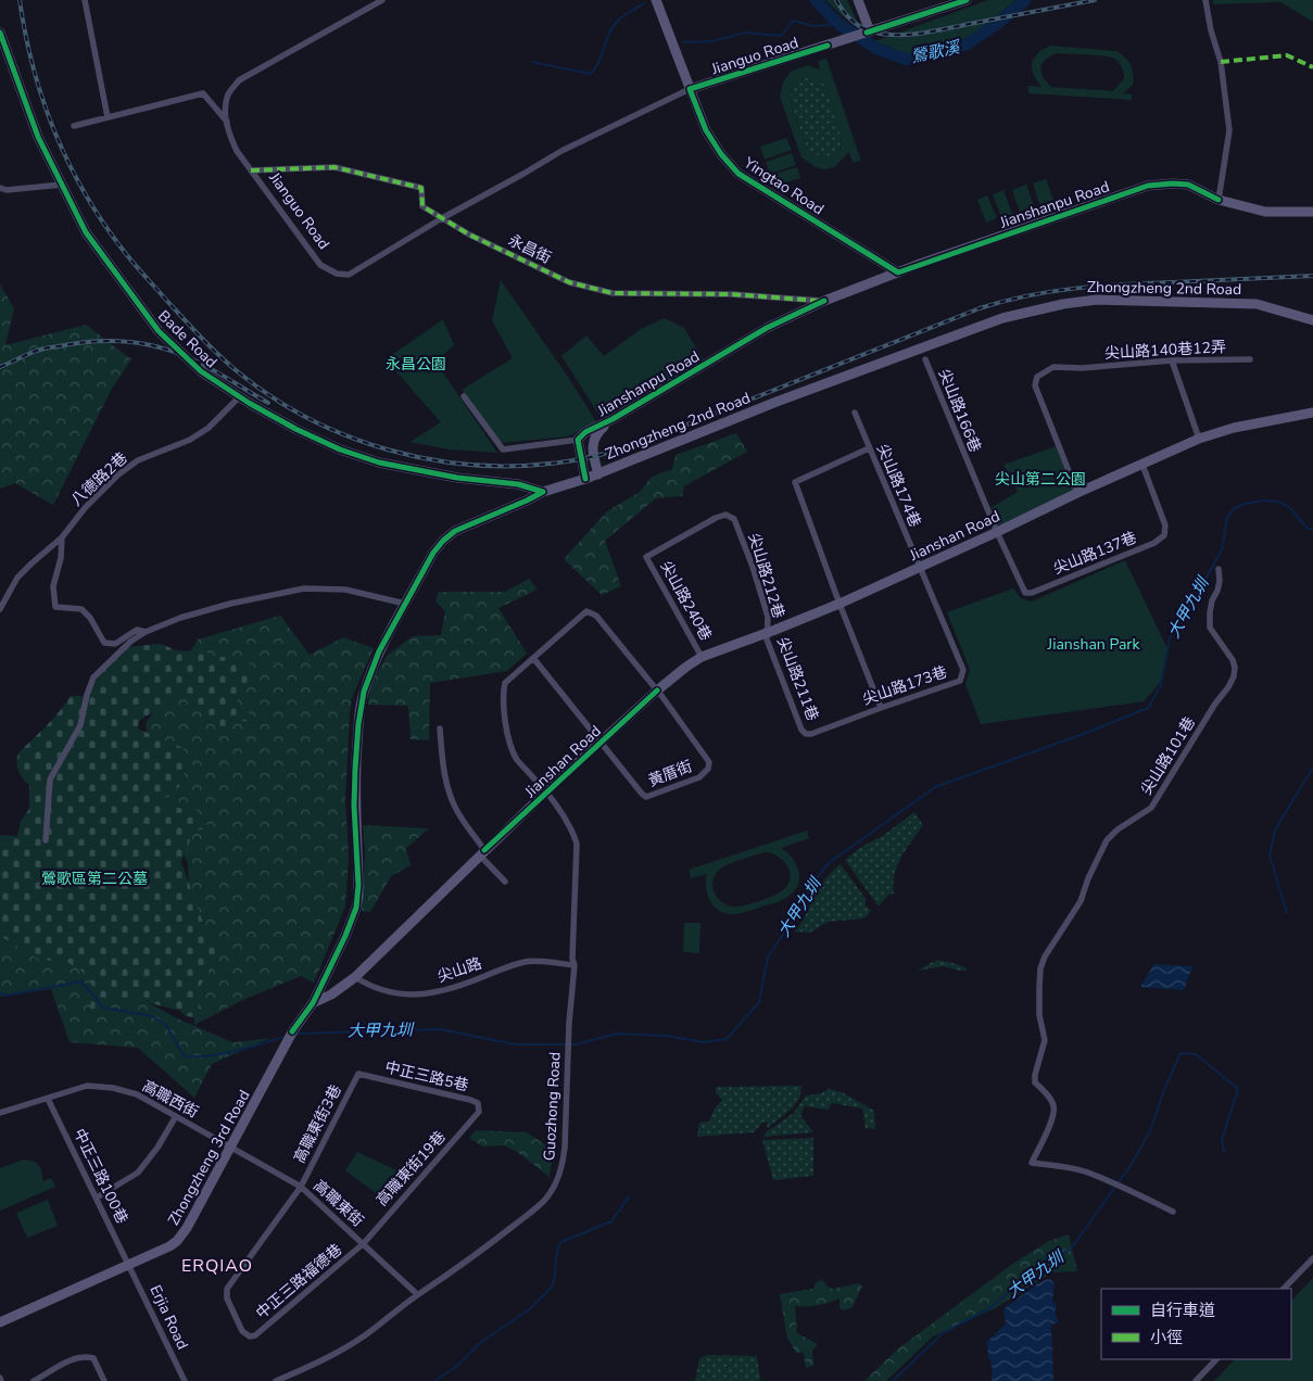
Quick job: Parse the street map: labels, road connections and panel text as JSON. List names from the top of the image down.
{
  "streets": {
    "street": [
      "Jianguo Road",
      "Yingtao Road",
      "Jianshanpu Road",
      "永昌街",
      "Zhongzheng 2nd Road",
      "Bade Road",
      "尖山路140巷12弄",
      "尖山路166巷",
      "八德路2巷",
      "尖山路174巷",
      "Jianshan Road",
      "尖山路137巷",
      "尖山路212巷",
      "尖山路240巷",
      "尖山路211巷",
      "尖山路173巷",
      "尖山路101巷",
      "黃厝街",
      "尖山路",
      "中正三路5巷",
      "高職西街",
      "Guozhong Road",
      "高職東街3巷",
      "Zhongzheng 3rd Road",
      "高職東街19巷",
      "中正三路100巷",
      "高職東街",
      "中正三路福德巷",
      "Erjia Road"
    ]
  },
  "crossings": [
    ["Jianguo Road", "Yingtao Road"],
    ["Jianguo Road", "永昌街"],
    ["Yingtao Road", "Jianshanpu Road"],
    ["Jianshanpu Road", "永昌街"],
    ["Jianshanpu Road", "Zhongzheng 2nd Road"],
    ["Zhongzheng 2nd Road", "Bade Road"],
    ["Zhongzheng 2nd Road", "Jianshan Road"],
    ["Zhongzheng 2nd Road", "Zhongzheng 3rd Road"],
    ["Bade Road", "八德路2巷"],
    ["尖山路140巷12弄", "Jianshan Road"],
    ["尖山路166巷", "Jianshan Road"],
    ["尖山路166巷", "尖山路137巷"],
    ["尖山路174巷", "Jianshan Road"],
    ["尖山路174巷", "尖山路173巷"],
    ["Jianshan Road", "尖山路137巷"],
    ["Jianshan Road", "尖山路212巷"],
    ["Jianshan Road", "尖山路240巷"],
    ["Jianshan Road", "尖山路211巷"],
    ["Jianshan Road", "尖山路173巷"],
    ["Jianshan Road", "黃厝街"],
    ["Jianshan Road", "尖山路"],
    ["Jianshan Road", "Guozhong Road"],
    ["Jianshan Road", "Zhongzheng 3rd Road"],
    ["尖山路212巷", "尖山路240巷"],
    ["尖山路212巷", "尖山路211巷"],
    ["尖山路211巷", "尖山路173巷"],
    ["黃厝街", "Guozhong Road"],
    ["尖山路", "Guozhong Road"],
    ["中正三路5巷", "高職東街3巷"],
    ["中正三路5巷", "高職東街19巷"],
    ["高職西街", "Zhongzheng 3rd Road"],
    ["高職西街", "中正三路100巷"],
    ["高職西街", "高職東街"],
    ["Guozhong Road", "高職東街"],
    ["高職東街3巷", "高職東街"],
    ["高職東街3巷", "中正三路福德巷"],
    ["Zhongzheng 3rd Road", "中正三路100巷"],
    ["Zhongzheng 3rd Road", "高職東街"],
    ["Zhongzheng 3rd Road", "Erjia Road"],
    ["高職東街19巷", "高職東街"],
    ["高職東街19巷", "中正三路福德巷"],
    ["中正三路100巷", "Erjia Road"],
    ["高職東街", "中正三路福德巷"]
  ],
  "districts": ["ERQIAO"],
  "water": ["鶯歌溪", "大甲九圳"],
  "parks": [
    "永昌公園",
    "尖山第二公園",
    "Jianshan Park",
    "鶯歌區第二公墓"
  ],
  "legend": ["自行車道", "小徑"]
}
